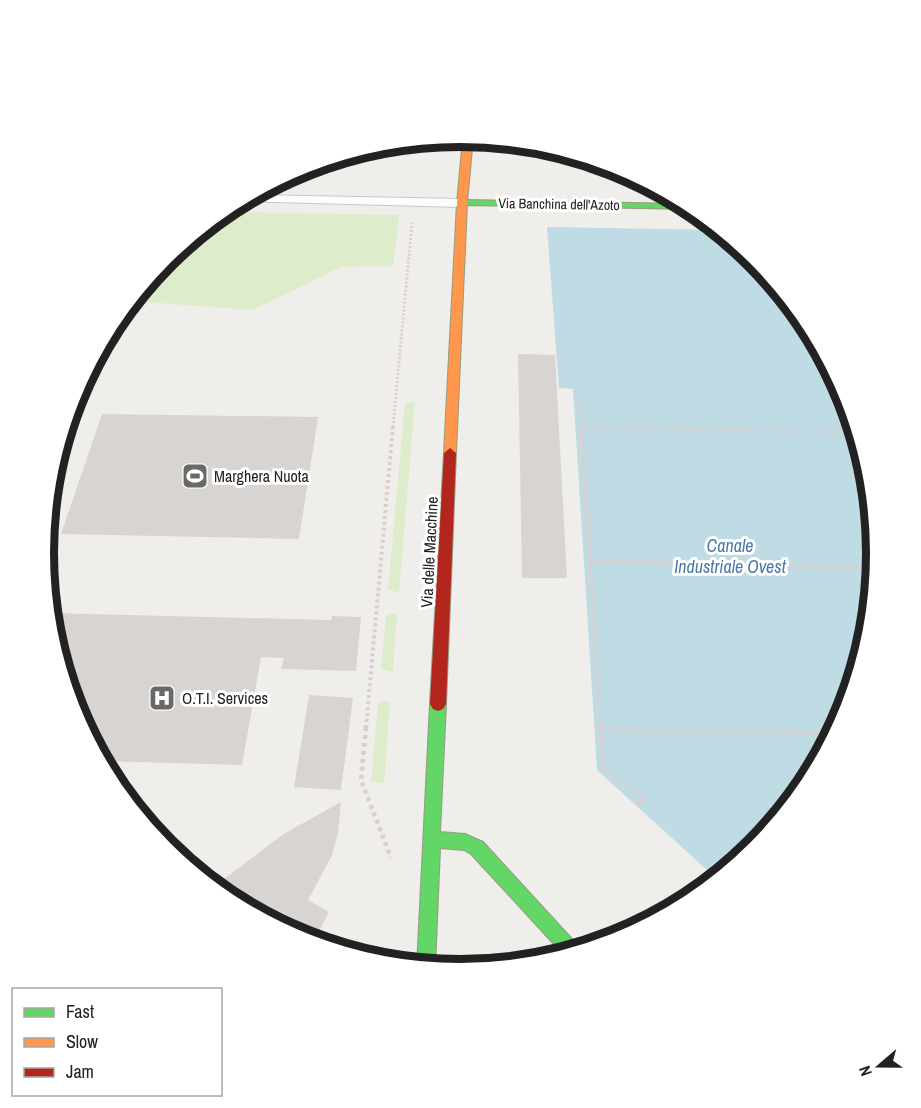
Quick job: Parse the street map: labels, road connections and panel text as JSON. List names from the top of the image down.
{
  "streets": {
    "street": ["Via Banchina dell'Azoto", "Via delle Macchine"]
  },
  "crossings": [
    ["Via Banchina dell'Azoto", "Via delle Macchine"]
  ],
  "water": ["Canale Industriale Ovest"],
  "places": {
    "sports": ["Marghera Nuota"],
    "hospital": ["O.T.I. Services"]
  },
  "legend": ["Fast", "Slow", "Jam"],
  "north": "left"
}
